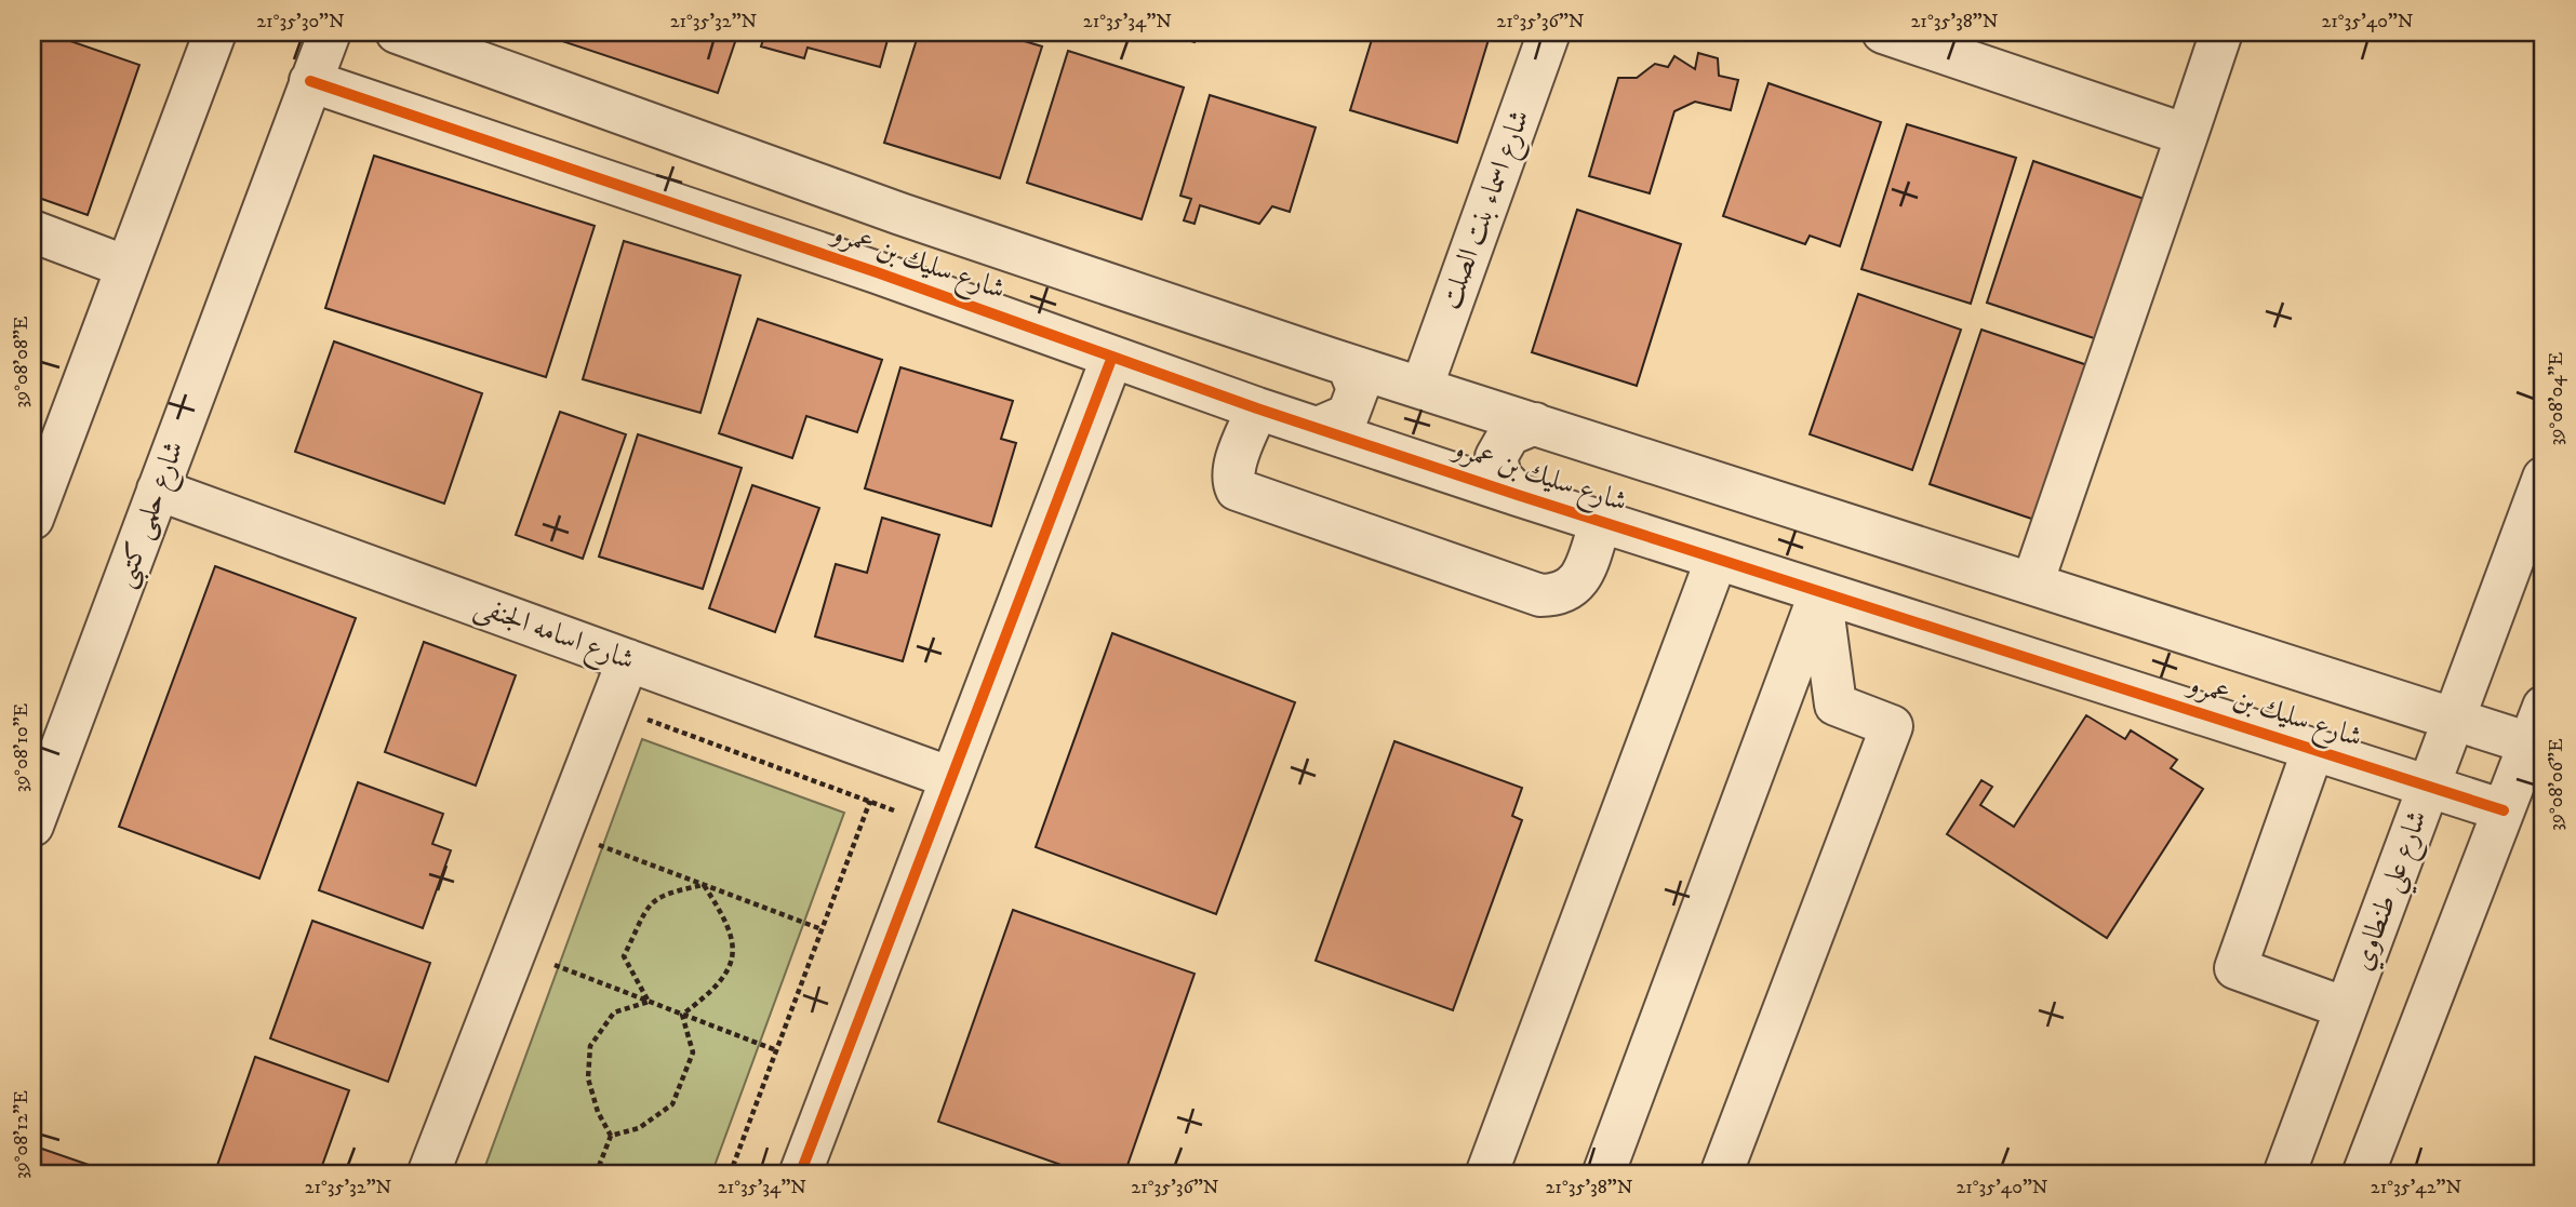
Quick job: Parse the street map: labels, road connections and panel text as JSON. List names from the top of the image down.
{
  "streets": {
    "street": [
      "شارع اسماء بنت الصلت",
      "شارع سليك بن عمرو",
      "شارع حلمى كتبى",
      "شارع اسامه الجنفى",
      "شارع علي طنطاوي"
    ]
  },
  "crossings": [
    ["شارع اسماء بنت الصلت", "شارع سليك بن عمرو"],
    ["شارع سليك بن عمرو", "شارع حلمى كتبى"],
    ["شارع سليك بن عمرو", "شارع علي طنطاوي"],
    ["شارع حلمى كتبى", "شارع اسامه الجنفى"]
  ],
  "coordinates": [
    "21°35'30\"N",
    "21°35'32\"N",
    "21°35'34\"N",
    "21°35'36\"N",
    "21°35'38\"N",
    "21°35'40\"N",
    "39°08'08\"E",
    "39°08'04\"E",
    "39°08'10\"E",
    "39°08'06\"E",
    "39°08'12\"E",
    "21°35'42\"N"
  ]
}
